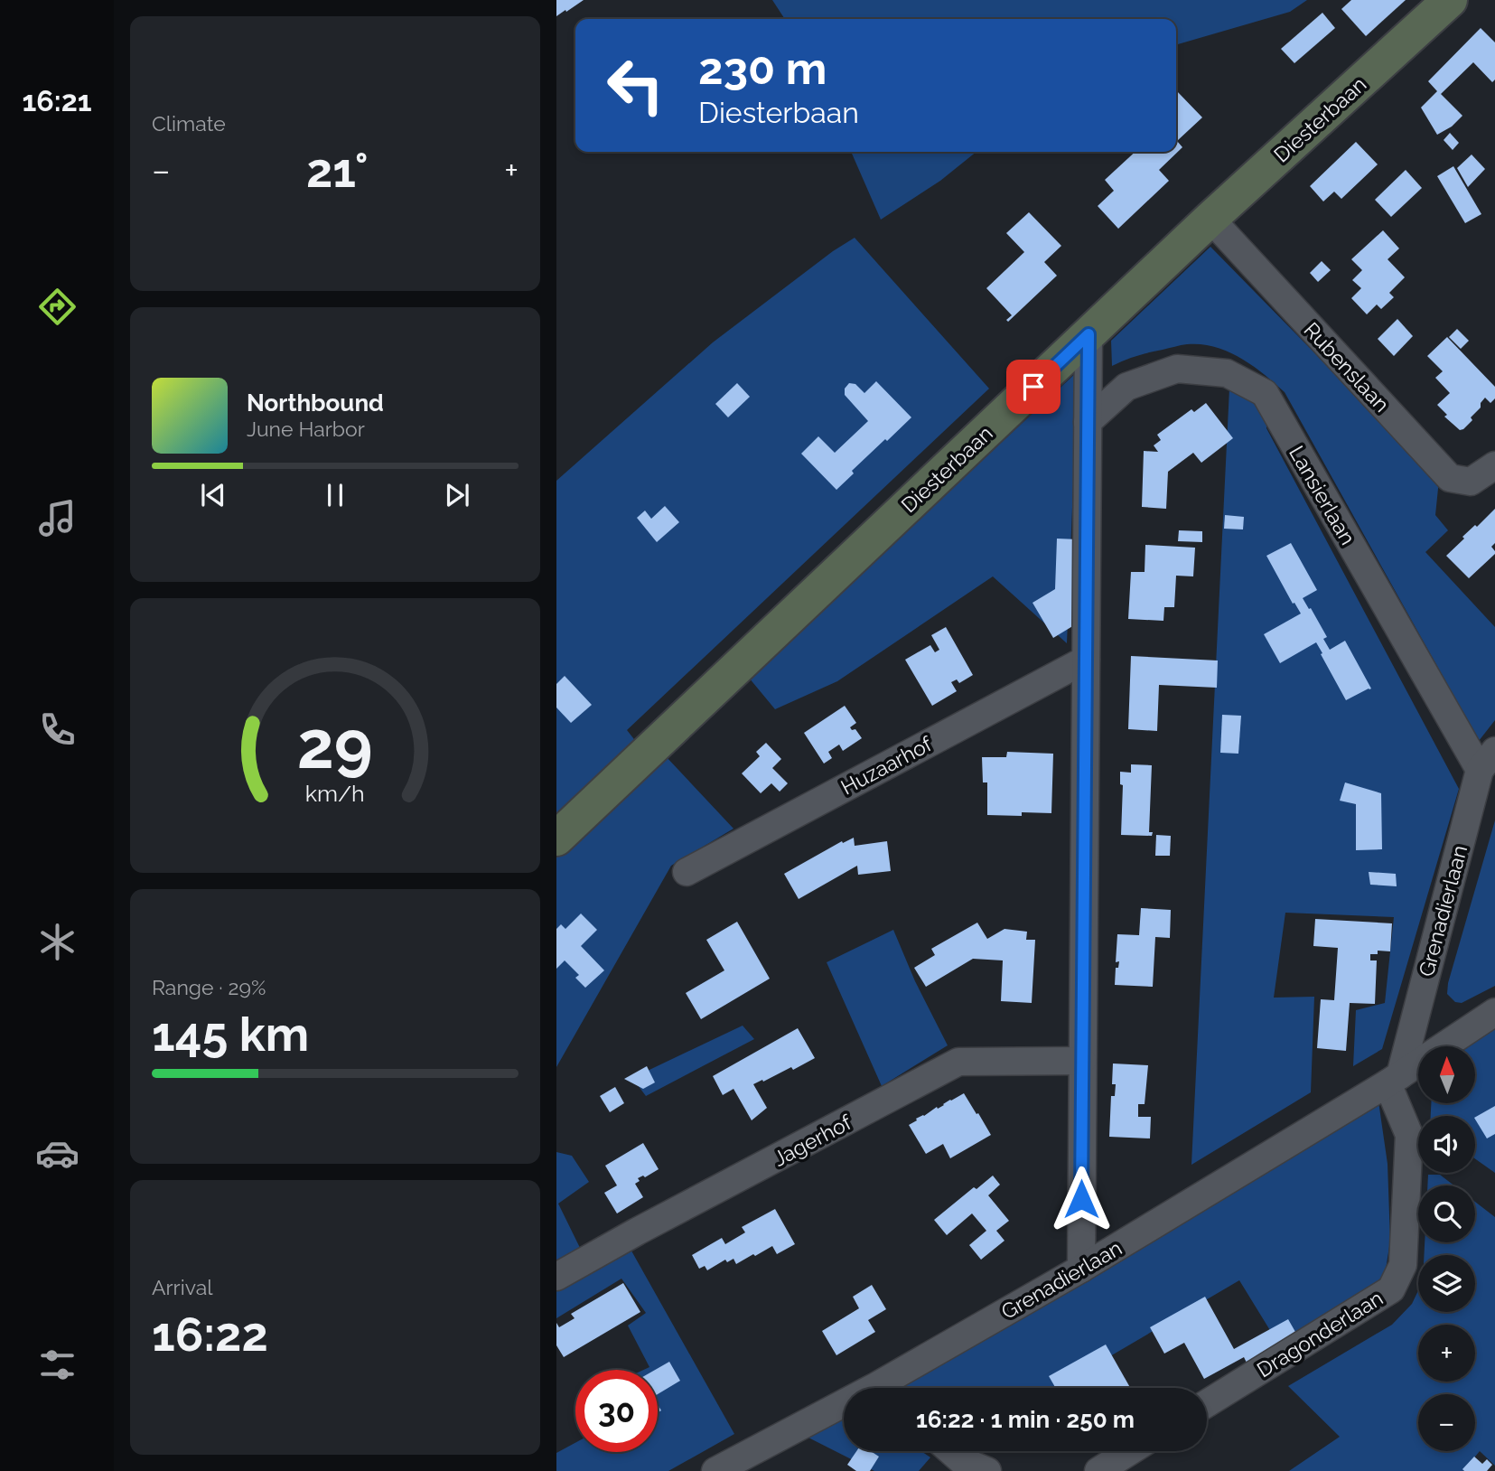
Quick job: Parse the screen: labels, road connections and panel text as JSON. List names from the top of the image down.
{
  "streets": {
    "street": [
      "Diesterbaan",
      "Rubenslaan",
      "Lansierlaan",
      "Huzaarhof",
      "Grenadierlaan",
      "Jagerhof",
      "Dragonderlaan"
    ]
  },
  "crossings": [
    ["Diesterbaan", "Rubenslaan"],
    ["Lansierlaan", "Grenadierlaan"],
    ["Grenadierlaan", "Dragonderlaan"]
  ],
  "north": "top",
  "page": {
    "tabs": "16:21",
    "tile": [
      "Climate",
      ["Range · 29%", "145 km"],
      ["Arrival", "16:22"]
    ],
    "turn": ["230 m", "Diesterbaan"],
    "heat": ["−", "21°", "+"],
    "song": ["Northbound", "June Harbor"],
    "map_buttons": ["+", "−"],
    "limit": "30",
    "trip": "16:22 · 1 min · 250 m",
    "gauge": ["29", "km/h"]
  }
}
